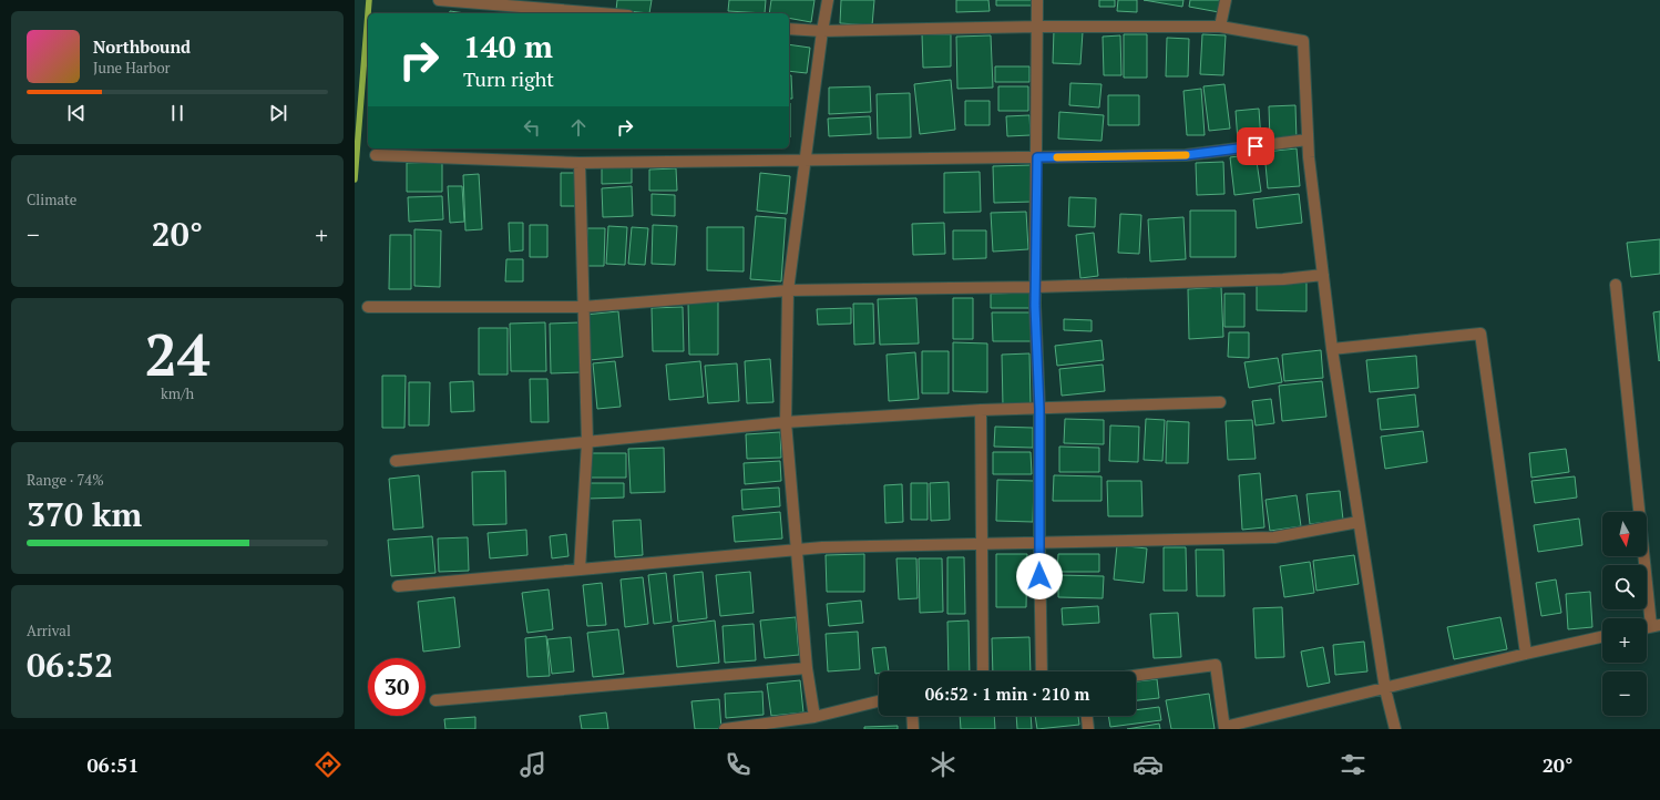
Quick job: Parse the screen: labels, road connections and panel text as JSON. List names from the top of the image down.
{
  "north": "bottom",
  "page": {
    "turn": ["140 m", "Turn right"],
    "song": ["Northbound", "June Harbor"],
    "tile": [
      "Climate",
      ["24", "km/h"],
      ["Range · 74%", "370 km"],
      ["Arrival", "06:52"]
    ],
    "heat": ["−", "20°", "+"],
    "map_buttons": ["+", "−"],
    "limit": "30",
    "trip": "06:52 · 1 min · 210 m",
    "tabs": ["06:51", "20°"]
  }
}
